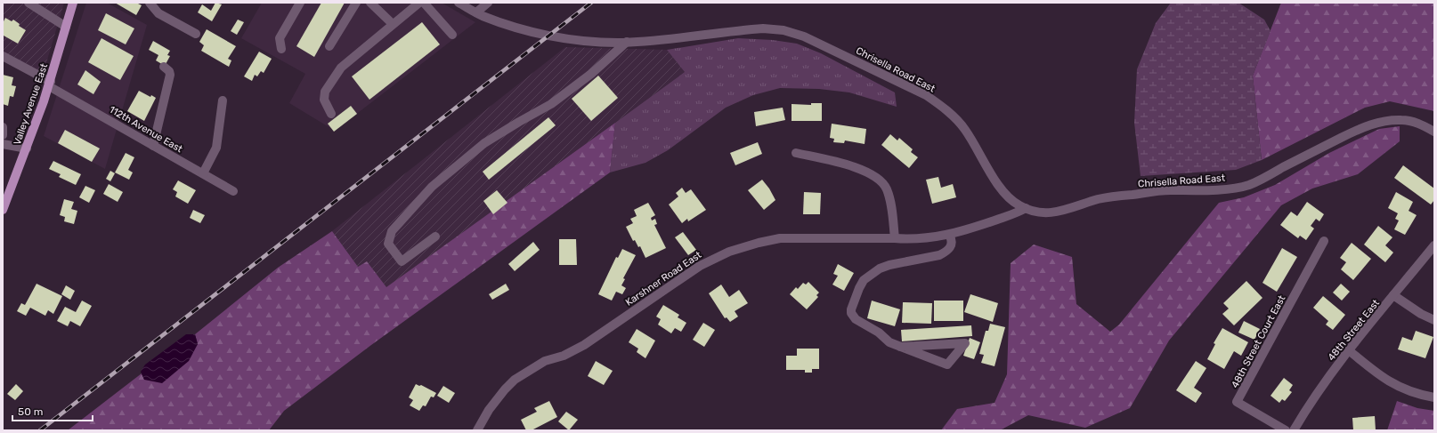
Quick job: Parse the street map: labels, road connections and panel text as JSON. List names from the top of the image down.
{
  "streets": {
    "main road": ["Valley Avenue East"],
    "street": [
      "Chrisella Road East",
      "112th Avenue East",
      "Karshner Road East",
      "48th Street East",
      "48th Street Court East"
    ]
  },
  "crossings": [
    ["Chrisella Road East", "Karshner Road East"],
    ["Valley Avenue East", "112th Avenue East"]
  ],
  "scale_bar": "50 m"
}
